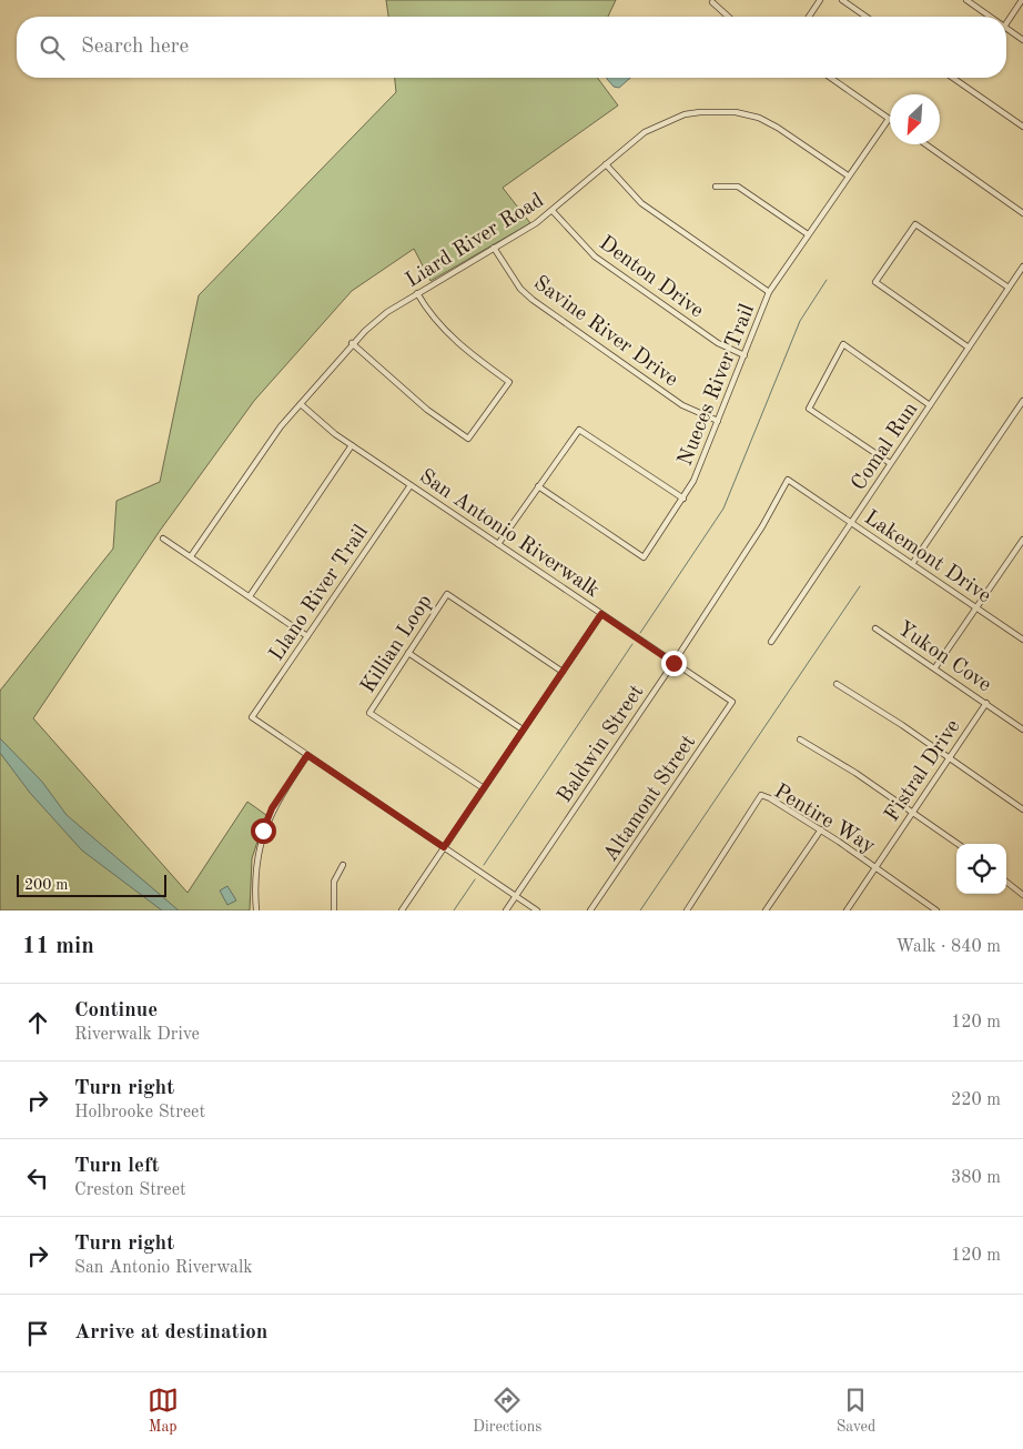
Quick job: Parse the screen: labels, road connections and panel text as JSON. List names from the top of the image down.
{
  "streets": {
    "street": [
      "Liard River Road",
      "Denton Drive",
      "Savine River Drive",
      "Nueces River Trail",
      "Comal Run",
      "San Antonio Riverwalk",
      "Lakemont Drive",
      "Llano River Trail",
      "Killian Loop",
      "Yukon Cove",
      "Baldwin Street",
      "Fistral Drive",
      "Altamont Street",
      "Pentire Way"
    ]
  },
  "crossings": [
    ["Liard River Road", "Denton Drive"],
    ["Liard River Road", "Savine River Drive"],
    ["Liard River Road", "Nueces River Trail"],
    ["Liard River Road", "San Antonio Riverwalk"],
    ["Denton Drive", "Nueces River Trail"],
    ["Savine River Drive", "Nueces River Trail"],
    ["Comal Run", "Lakemont Drive"],
    ["San Antonio Riverwalk", "Llano River Trail"],
    ["San Antonio Riverwalk", "Baldwin Street"],
    ["San Antonio Riverwalk", "Altamont Street"],
    ["Lakemont Drive", "Baldwin Street"],
    ["Yukon Cove", "Fistral Drive"],
    ["Fistral Drive", "Pentire Way"]
  ],
  "scale_bar": "200 m",
  "north": "bottom left",
  "page": {
    "search": "Search here",
    "scale": "200 m",
    "heading": ["11 min", "Walk · 840 m"],
    "list": [
      ["Continue", "Riverwalk Drive", "120 m"],
      ["Turn right", "Holbrooke Street", "220 m"],
      ["Turn left", "Creston Street", "380 m"],
      ["Turn right", "San Antonio Riverwalk", "120 m"],
      "Arrive at destination"
    ],
    "nav": ["Map", "Directions", "Saved"]
  }
}
